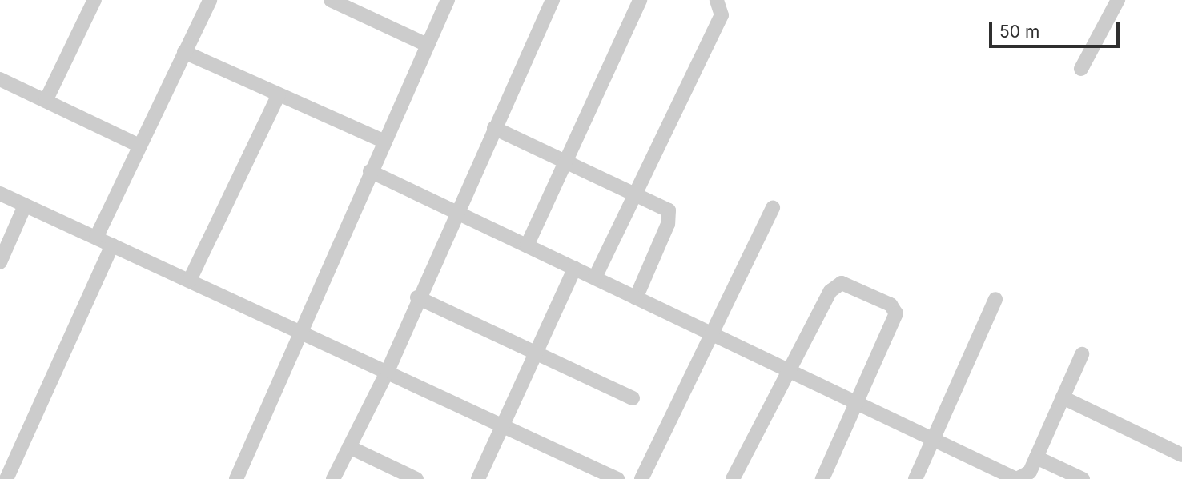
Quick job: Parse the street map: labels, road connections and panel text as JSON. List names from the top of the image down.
{
  "scale_bar": "50 m"
}
